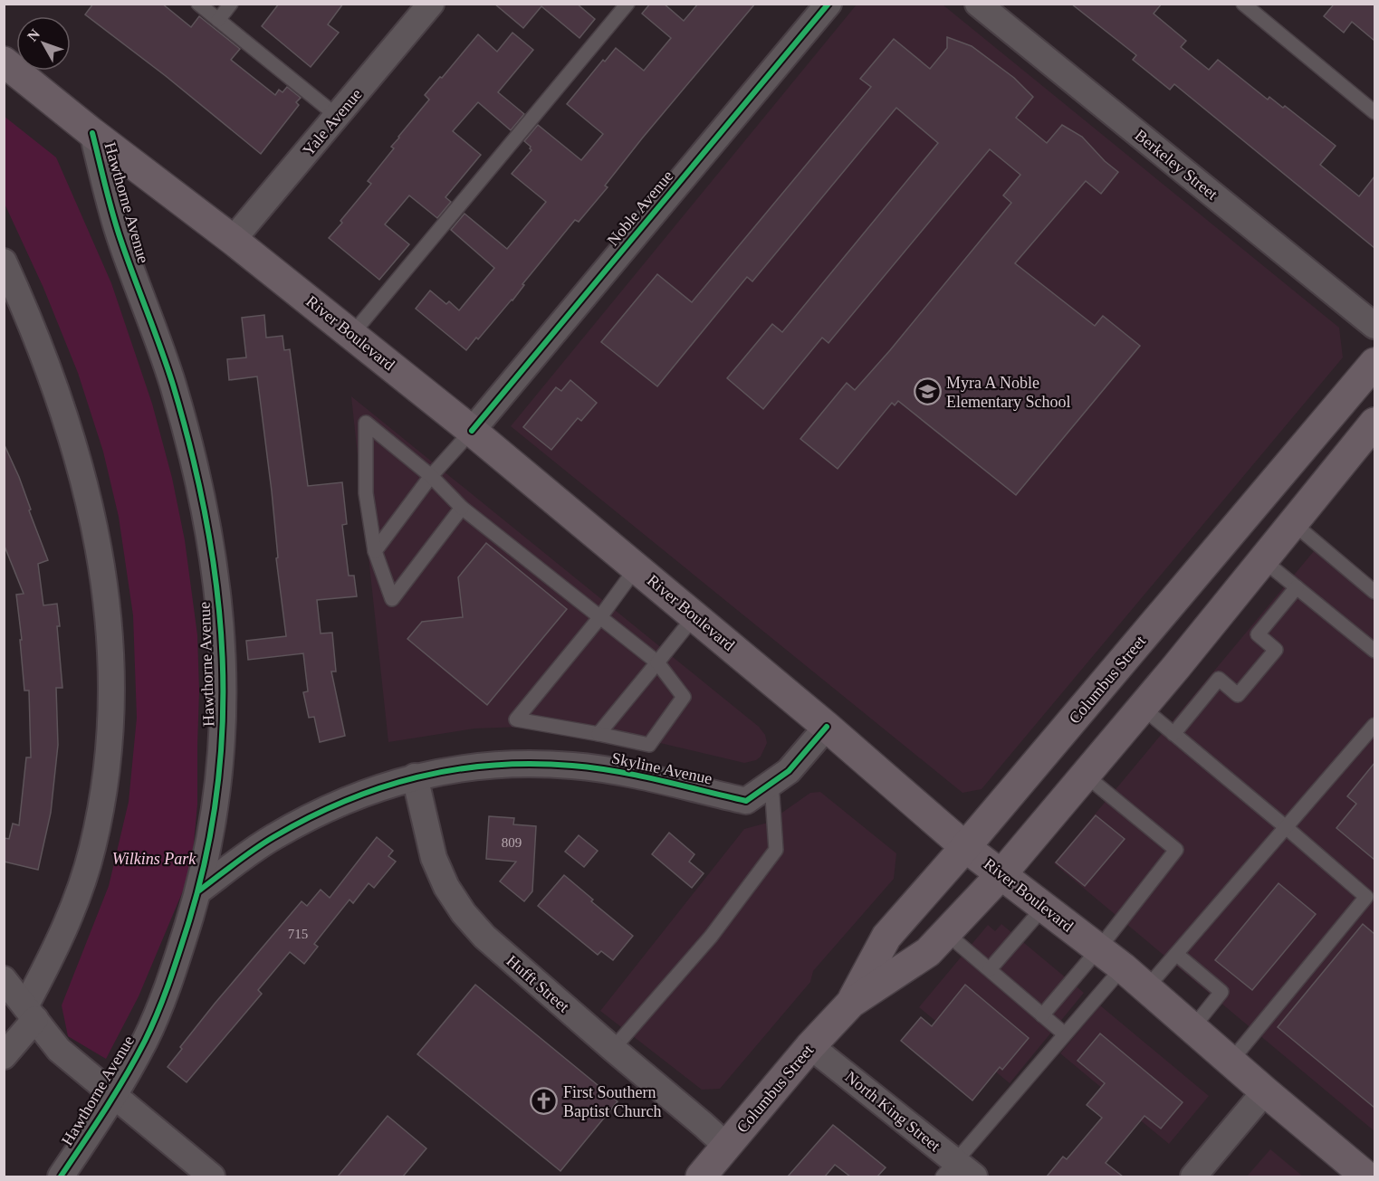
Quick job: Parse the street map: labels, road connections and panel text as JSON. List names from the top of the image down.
{
  "streets": {
    "main road": ["River Boulevard", "Columbus Street"],
    "street": [
      "Yale Avenue",
      "Berkeley Street",
      "Hawthorne Avenue",
      "Noble Avenue",
      "Skyline Avenue",
      "Hufft Street",
      "North King Street"
    ]
  },
  "crossings": [
    ["Yale Avenue", "River Boulevard"],
    ["Hawthorne Avenue", "River Boulevard"],
    ["Hawthorne Avenue", "Skyline Avenue"],
    ["Noble Avenue", "River Boulevard"],
    ["River Boulevard", "Columbus Street"],
    ["River Boulevard", "Skyline Avenue"],
    ["Columbus Street", "Hufft Street"],
    ["Columbus Street", "North King Street"],
    ["Skyline Avenue", "Hufft Street"]
  ],
  "parks": ["Wilkins Park"],
  "places": {
    "school or university": ["Myra A Noble Elementary School"],
    "church": ["First Southern Baptist Church"]
  },
  "house_numbers": ["809", "715"],
  "north": "top left"
}
